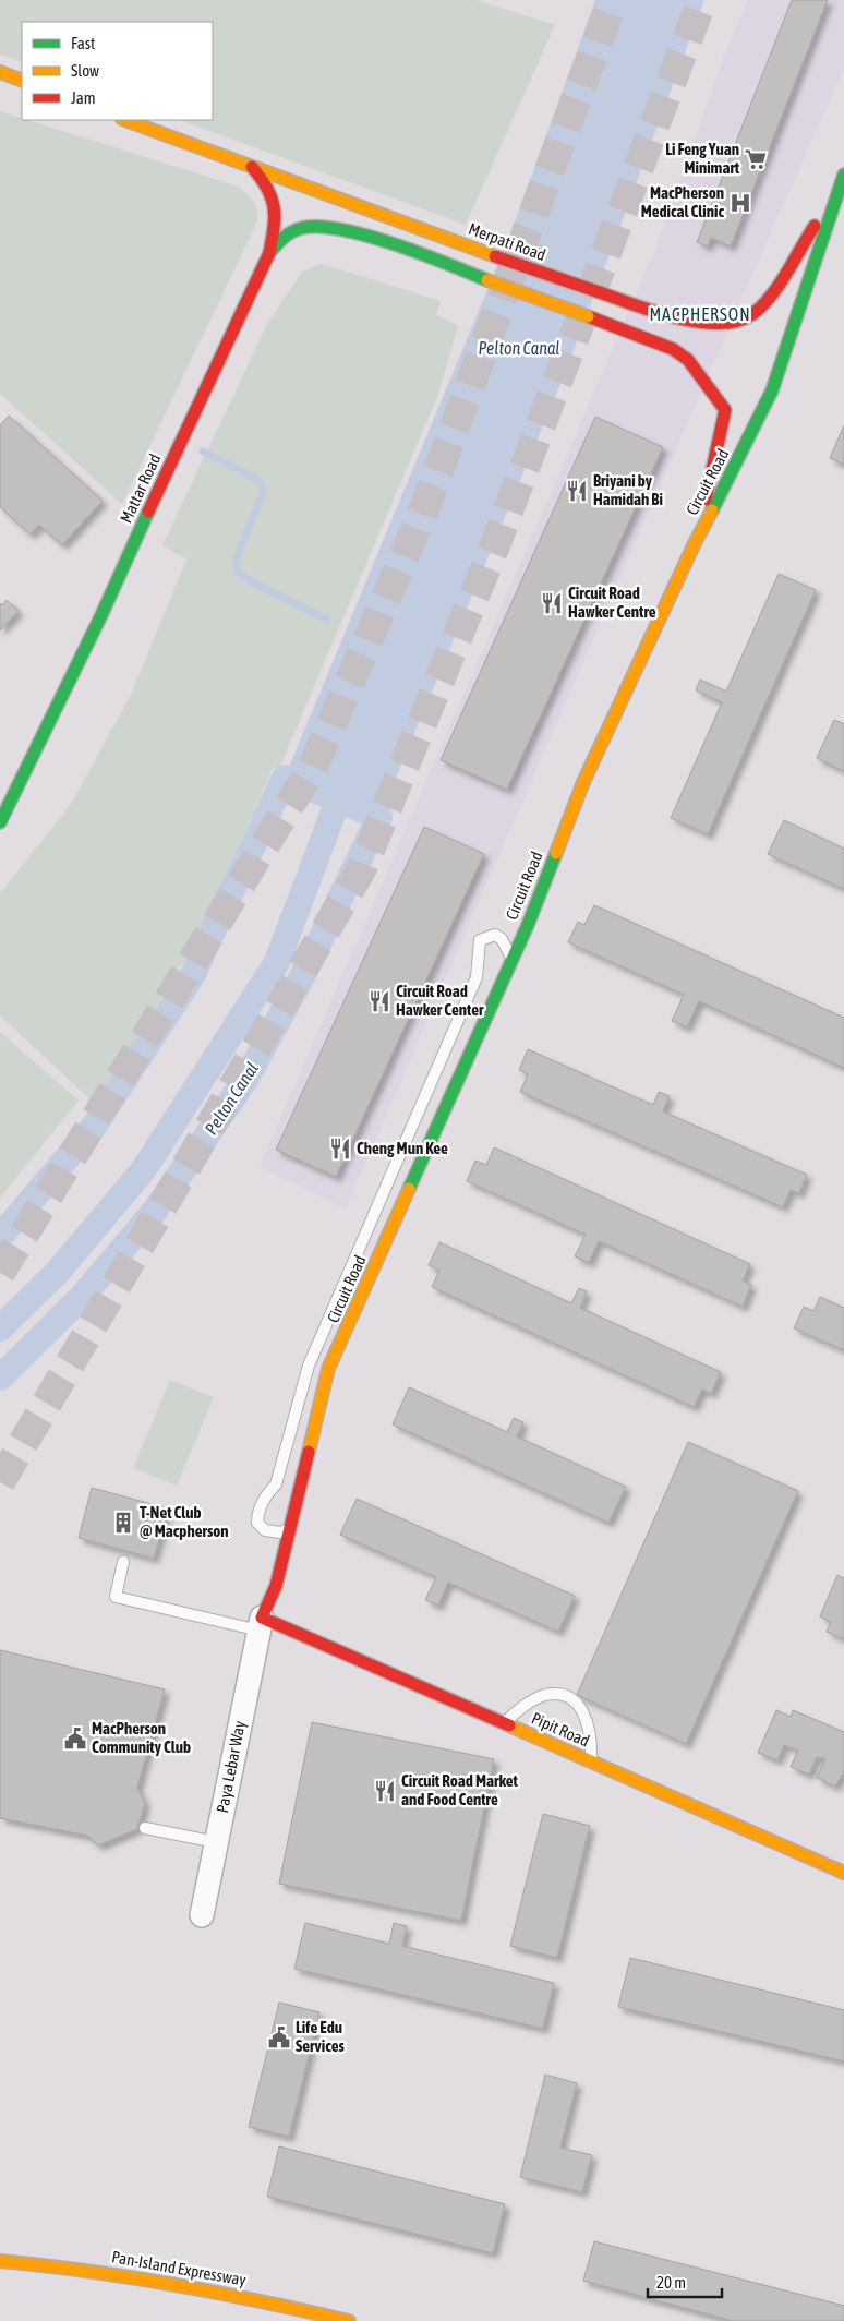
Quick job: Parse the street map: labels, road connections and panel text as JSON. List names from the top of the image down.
{
  "streets": {
    "main road": [
      "Merpati Road",
      "Circuit Road",
      "Mattar Road",
      "Pipit Road",
      "Pan-Island Expressway"
    ],
    "street": ["Paya Lebar Way"]
  },
  "crossings": [
    ["Merpati Road", "Circuit Road"],
    ["Merpati Road", "Mattar Road"],
    ["Circuit Road", "Pipit Road"],
    ["Circuit Road", "Paya Lebar Way"],
    ["Pipit Road", "Paya Lebar Way"]
  ],
  "districts": ["MACPHERSON"],
  "water": ["Pelton Canal"],
  "places": {
    "supermarket": ["Li Feng Yuan Minimart"],
    "hospital": ["MacPherson Medical Clinic"],
    "restaurant": [
      "Briyani by Hamidah Bi",
      "Circuit Road Hawker Centre",
      "Circuit Road Hawker Center",
      "Cheng Mun Kee",
      "Circuit Road Market and Food Centre"
    ],
    "building": ["T-Net Club @ Macpherson"],
    "public building": ["MacPherson Community Club", "Life Edu Services"]
  },
  "legend": ["Fast", "Slow", "Jam"],
  "scale_bar": "20 m"
}
